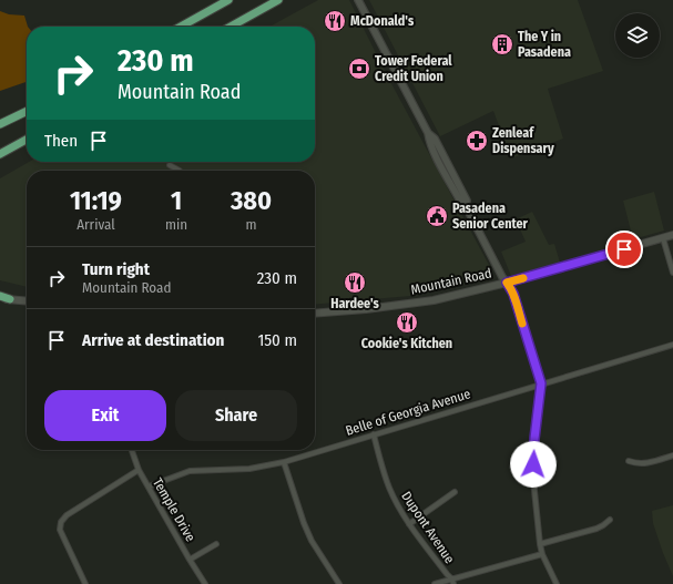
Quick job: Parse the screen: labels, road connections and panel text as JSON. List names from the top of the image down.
{
  "streets": {
    "main road": ["Mountain Road"],
    "street": ["Belle of Georgia Avenue", "Temple Drive", "Dupont Avenue"]
  },
  "crossings": [
    ["Belle of Georgia Avenue", "Temple Drive"],
    ["Belle of Georgia Avenue", "Dupont Avenue"]
  ],
  "places": {
    "restaurant": ["McDonald's", "Hardee's", "Cookie's Kitchen"],
    "building": ["The Y in Pasadena"],
    "bank": ["Tower Federal Credit Union"],
    "pharmacy": ["Zenleaf Dispensary"],
    "public building": ["Pasadena Senior Center"]
  },
  "page": {
    "turn": ["230 m", "Mountain Road"],
    "then": "Then",
    "eta": [
      "11:19",
      "Arrival",
      "1",
      "min",
      "380",
      "m"
    ],
    "list": [
      {
        "name": "Turn right",
        "note": "Mountain Road",
        "value": "230 m"
      },
      {
        "name": "Arrive at destination",
        "value": "150 m"
      }
    ],
    "buttons": ["Exit", "Share"]
  }
}
